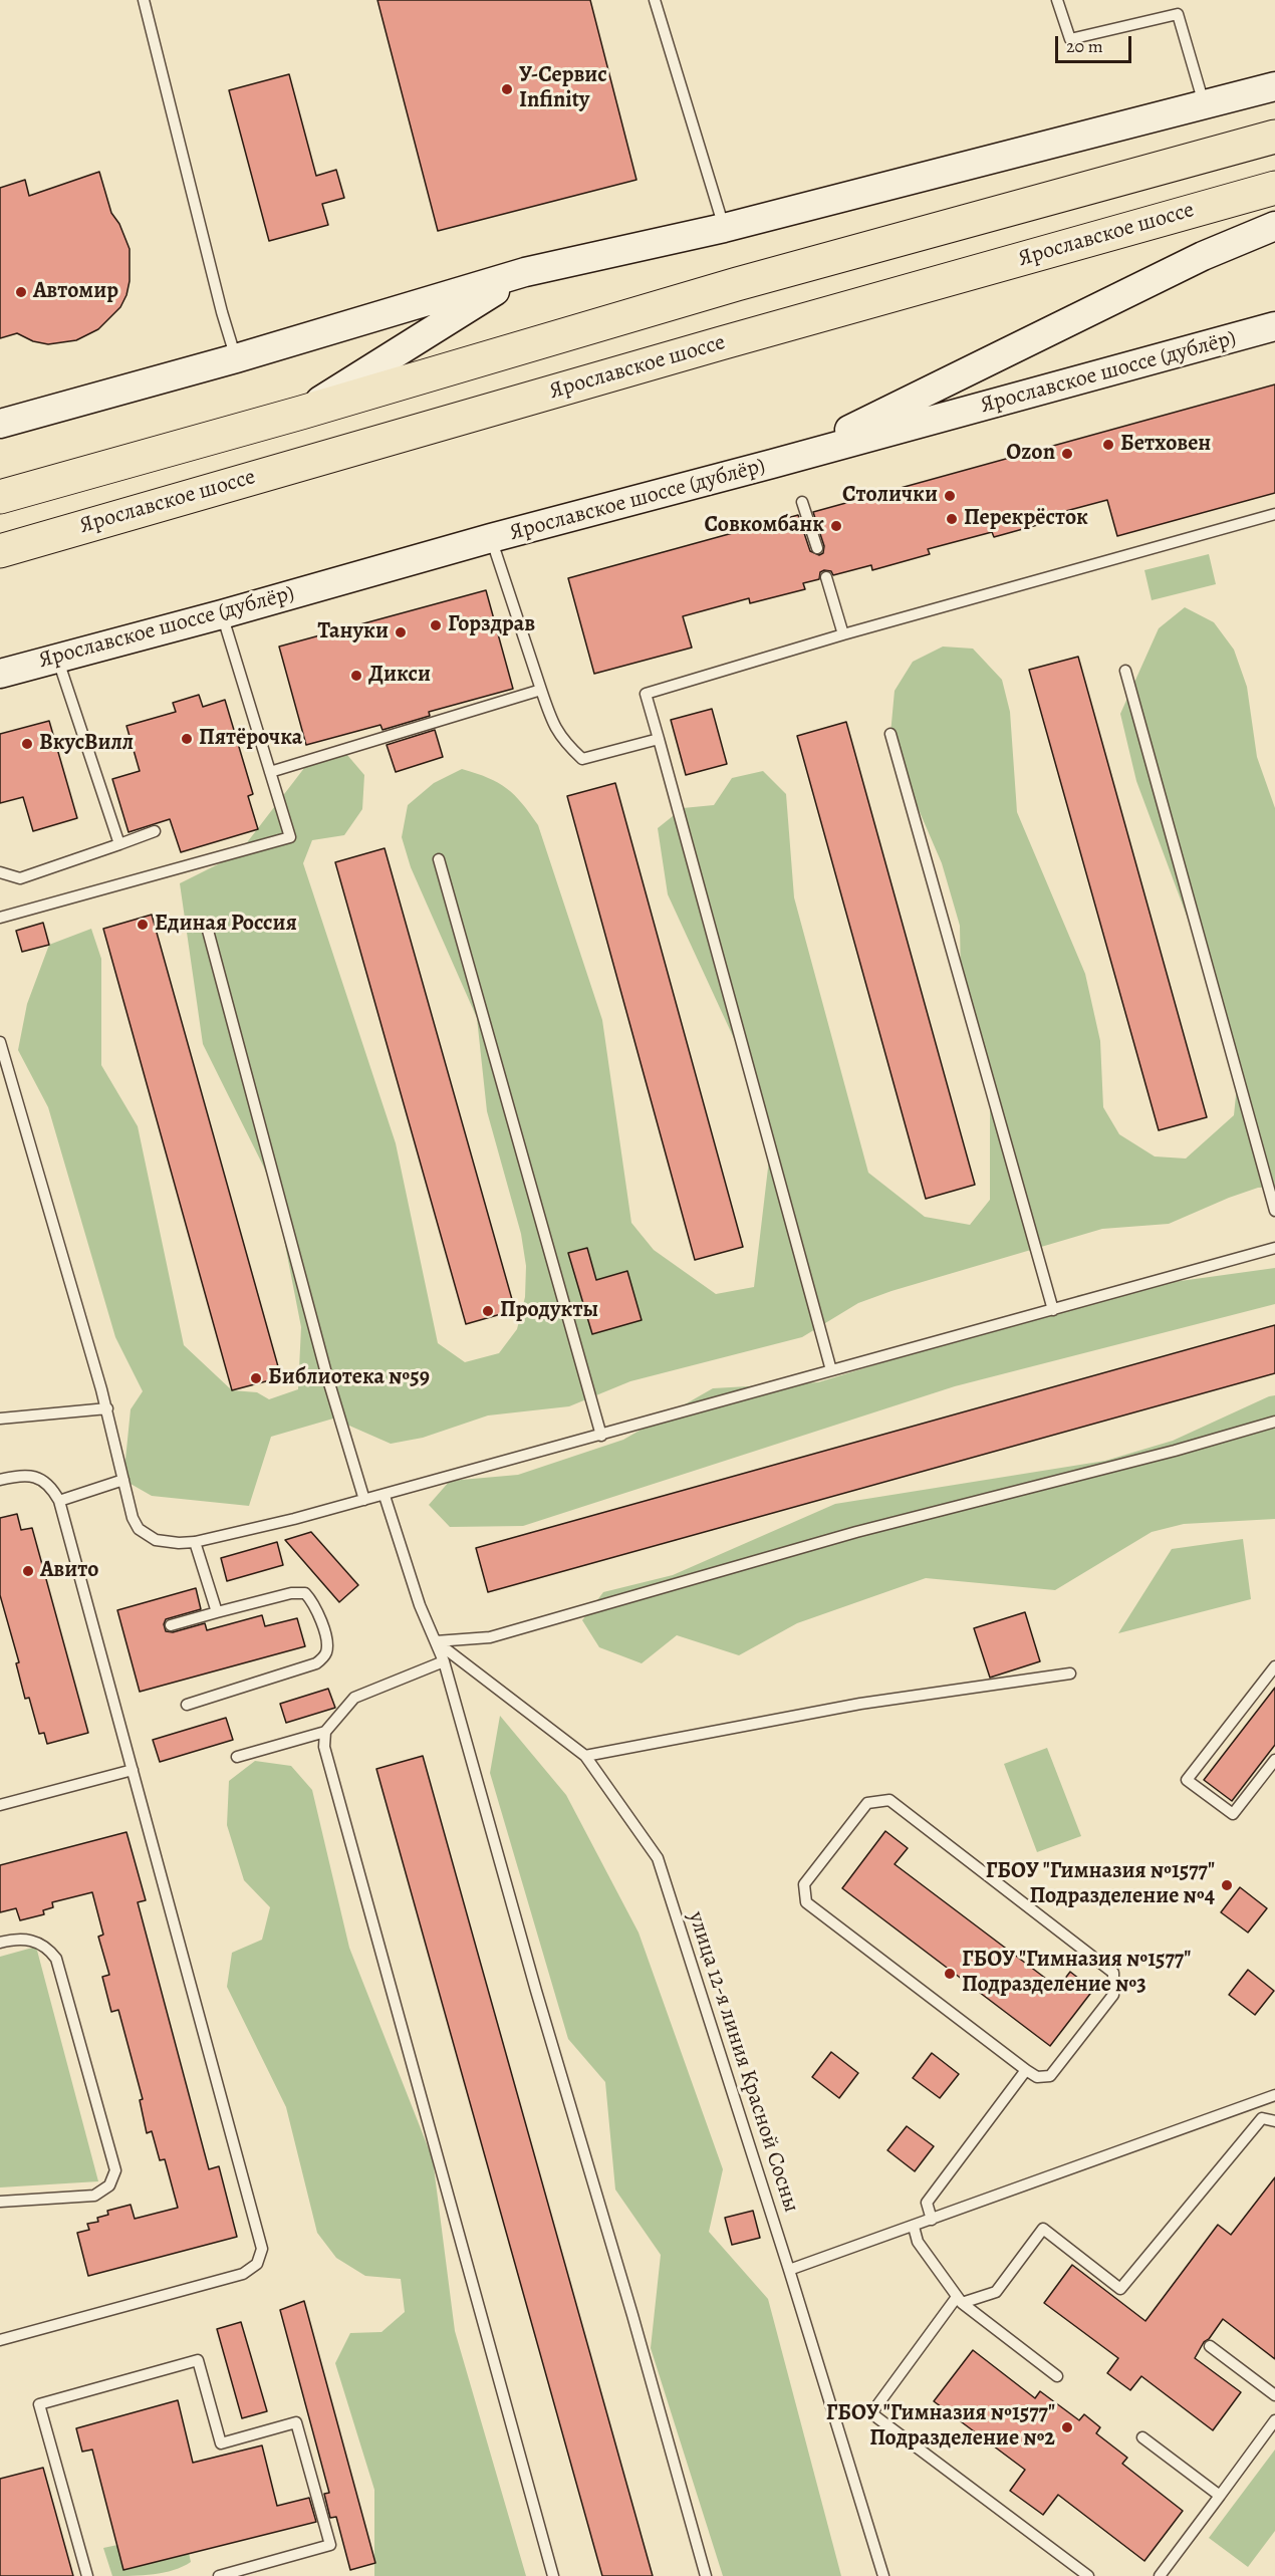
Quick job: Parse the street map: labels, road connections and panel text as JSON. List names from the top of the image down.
{
  "streets": {
    "main road": ["Ярославское шоссе"],
    "street": ["Ярославское шоссе (дублёр)"],
    "lane": ["улица 12-я линия Красной Сосны"]
  },
  "places": [
    "У-Сервис Infinity",
    "Автомир",
    "Бетховен",
    "Ozon",
    "Столички",
    "Перекрёсток",
    "Совкомбанк",
    "Горздрав",
    "Тануки",
    "Дикси",
    "Пятёрочка",
    "ВкусВилл",
    "Единая Россия",
    "Продукты",
    "Библиотека №59",
    "Авито",
    "ГБОУ \"Гимназия №1577\" Подразделение №4",
    "ГБОУ \"Гимназия №1577\" Подразделение №3",
    "ГБОУ \"Гимназия №1577\" Подразделение №2"
  ],
  "scale_bar": "20 m"
}
